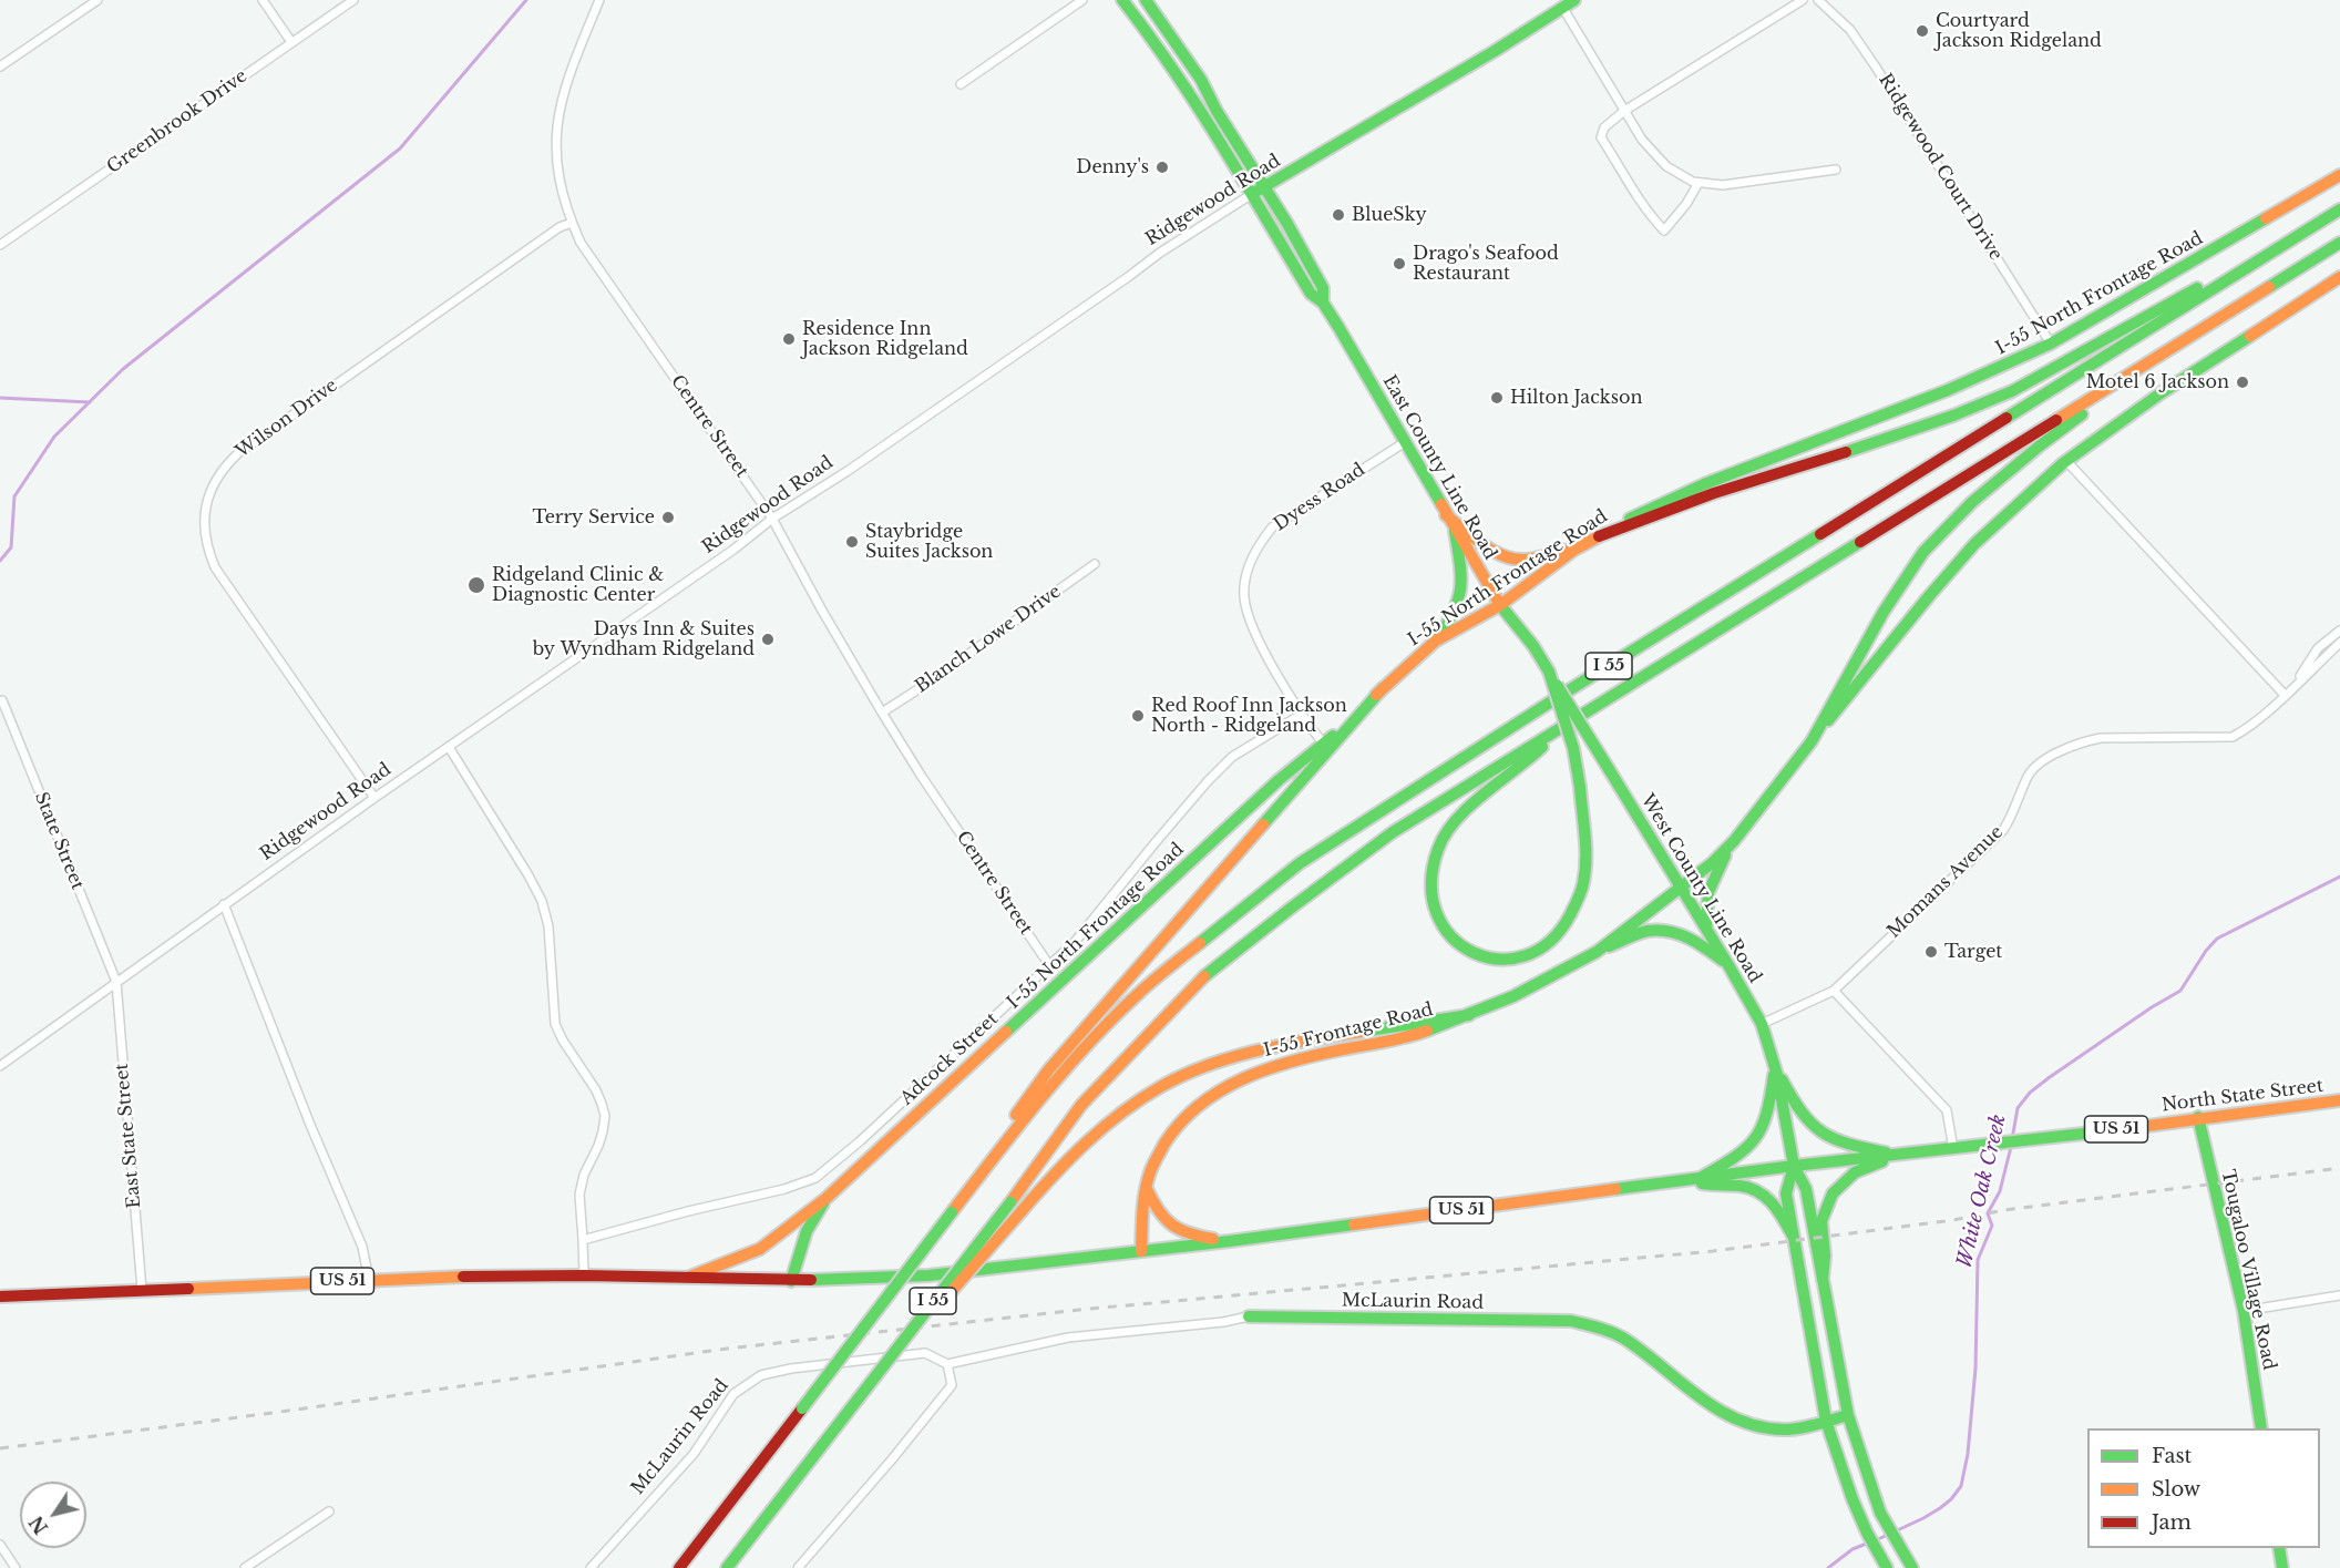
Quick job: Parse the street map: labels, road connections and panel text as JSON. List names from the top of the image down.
{
  "streets": {
    "main road": [
      "Ridgewood Road",
      "I-55 North Frontage Road",
      "East County Line Road",
      "I 55",
      "West County Line Road",
      "I-55 Frontage Road",
      "North State Street",
      "US 51",
      "Tougaloo Village Road",
      "McLaurin Road"
    ],
    "street": [
      "Greenbrook Drive",
      "Ridgewood Court Drive",
      "Wilson Drive",
      "Centre Street",
      "Dyess Road",
      "Blanch Lowe Drive",
      "State Street",
      "Momans Avenue",
      "Adcock Street",
      "East State Street"
    ]
  },
  "crossings": [
    ["Ridgewood Court Drive", "I-55 North Frontage Road"],
    ["Ridgewood Road", "Wilson Drive"],
    ["Ridgewood Road", "Centre Street"],
    ["Ridgewood Road", "East County Line Road"],
    ["Ridgewood Road", "State Street"],
    ["Ridgewood Road", "East State Street"],
    ["I-55 North Frontage Road", "East County Line Road"],
    ["I-55 North Frontage Road", "Dyess Road"],
    ["I-55 North Frontage Road", "US 51"],
    ["Wilson Drive", "Centre Street"],
    ["Centre Street", "Blanch Lowe Drive"],
    ["Centre Street", "Adcock Street"],
    ["East County Line Road", "Dyess Road"],
    ["East County Line Road", "West County Line Road"],
    ["Dyess Road", "Adcock Street"],
    ["State Street", "East State Street"],
    ["Momans Avenue", "West County Line Road"],
    ["West County Line Road", "I-55 Frontage Road"],
    ["West County Line Road", "North State Street"],
    ["West County Line Road", "US 51"],
    ["West County Line Road", "McLaurin Road"],
    ["I-55 Frontage Road", "US 51"],
    ["North State Street", "US 51"],
    ["North State Street", "Tougaloo Village Road"],
    ["US 51", "East State Street"]
  ],
  "water": ["White Oak Creek"],
  "places": [
    "Courtyard Jackson Ridgeland",
    "Denny's",
    "BlueSky",
    "Drago's Seafood Restaurant",
    "Residence Inn Jackson Ridgeland",
    "Motel 6 Jackson",
    "Hilton Jackson",
    "Terry Service",
    "Staybridge Suites Jackson",
    "Ridgeland Clinic & Diagnostic Center",
    "Days Inn & Suites by Wyndham Ridgeland",
    "Red Roof Inn Jackson North - Ridgeland",
    "Target"
  ],
  "legend": ["Fast", "Slow", "Jam"],
  "north": "bottom left"
}
